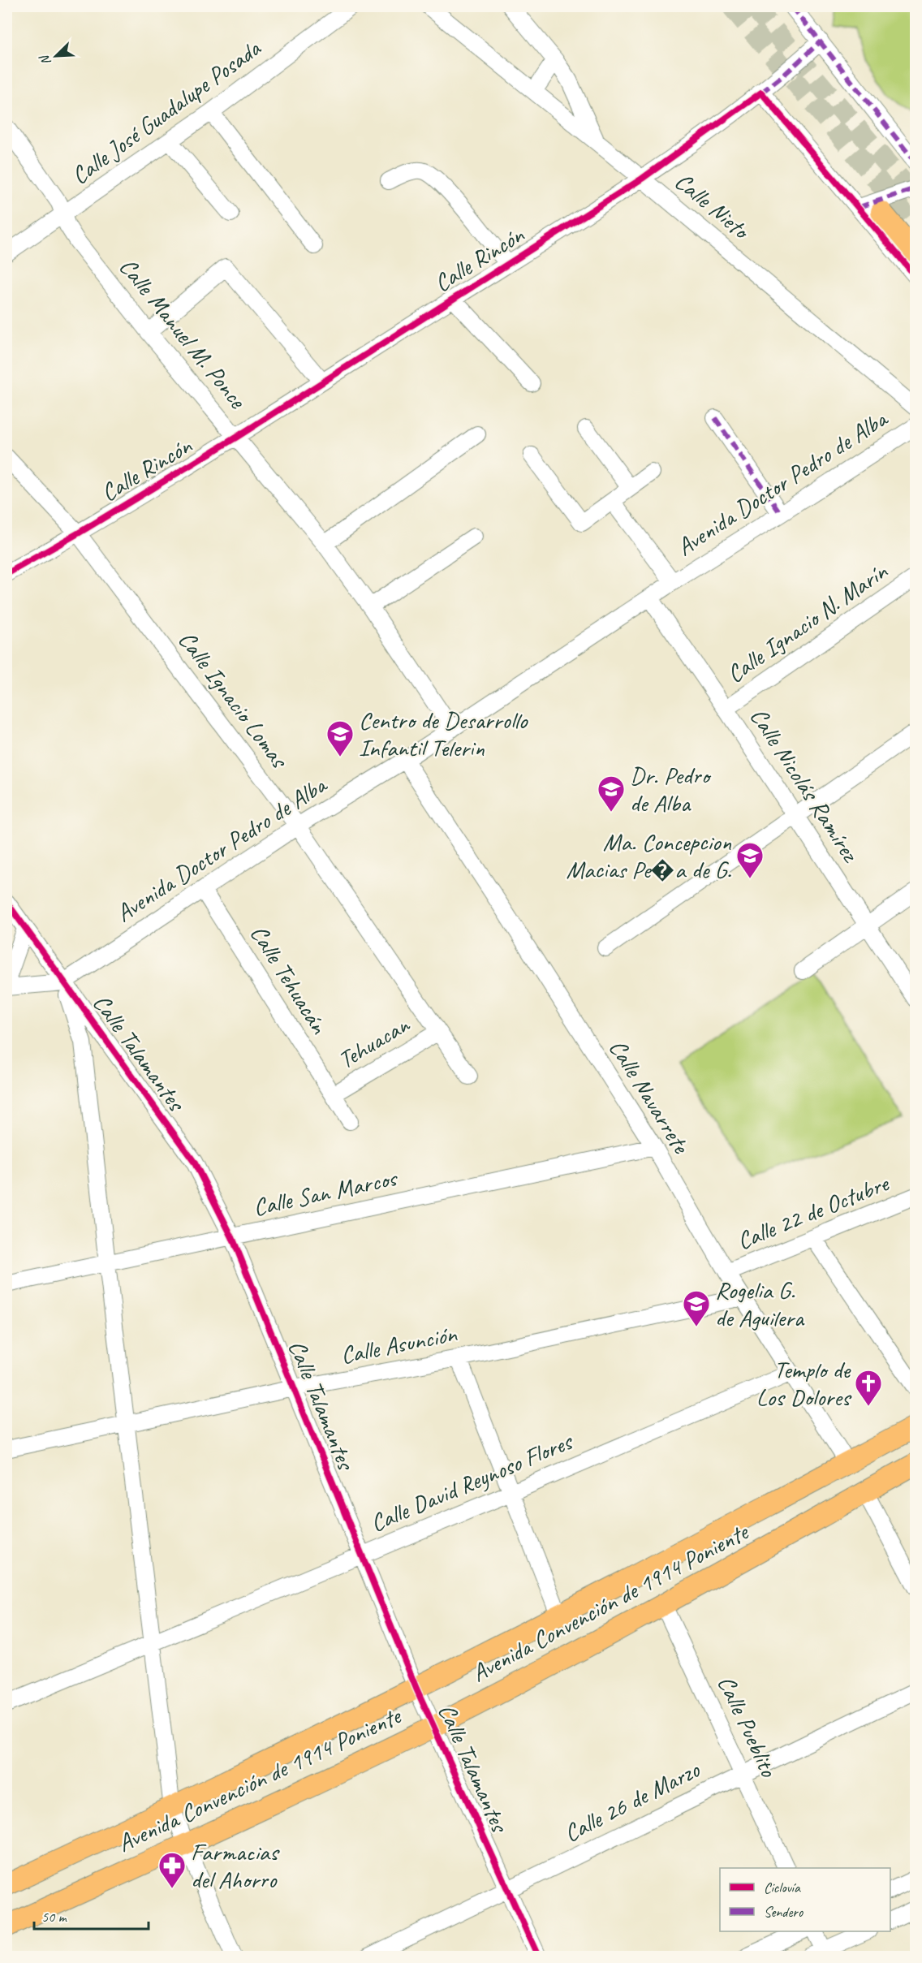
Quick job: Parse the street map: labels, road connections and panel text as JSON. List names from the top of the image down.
{
  "streets": {
    "main road": ["Avenida Convención de 1914 Poniente"],
    "street": [
      "Calle José Guadalupe Posada",
      "Calle Nieto",
      "Calle Rincón",
      "Calle Manuel M. Ponce",
      "Avenida Doctor Pedro de Alba",
      "Calle Ignacio N. Marín",
      "Calle Ignacio Lomas",
      "Calle Nicolás Ramírez",
      "Calle Tehuacán",
      "Tehuacan",
      "Calle Talamantes",
      "Calle Navarrete",
      "Calle San Marcos",
      "Calle 22 de Octubre",
      "Calle Asunción",
      "Calle David Reynoso Flores",
      "Calle Pueblito",
      "Calle 26 de Marzo"
    ]
  },
  "crossings": [
    ["Calle José Guadalupe Posada", "Calle Manuel M. Ponce"],
    ["Calle Nieto", "Calle Rincón"],
    ["Calle Rincón", "Calle Manuel M. Ponce"],
    ["Calle Rincón", "Calle Ignacio Lomas"],
    ["Calle Manuel M. Ponce", "Avenida Doctor Pedro de Alba"],
    ["Avenida Doctor Pedro de Alba", "Calle Ignacio Lomas"],
    ["Avenida Doctor Pedro de Alba", "Calle Nicolás Ramírez"],
    ["Avenida Doctor Pedro de Alba", "Calle Tehuacán"],
    ["Avenida Doctor Pedro de Alba", "Calle Talamantes"],
    ["Avenida Doctor Pedro de Alba", "Calle Navarrete"],
    ["Calle Ignacio N. Marín", "Calle Nicolás Ramírez"],
    ["Calle Ignacio Lomas", "Tehuacan"],
    ["Calle Tehuacán", "Tehuacan"],
    ["Calle Talamantes", "Calle San Marcos"],
    ["Calle Talamantes", "Calle Asunción"],
    ["Calle Talamantes", "Calle David Reynoso Flores"],
    ["Calle Talamantes", "Avenida Convención de 1914 Poniente"],
    ["Calle Talamantes", "Calle 26 de Marzo"],
    ["Calle Navarrete", "Calle San Marcos"],
    ["Calle Navarrete", "Calle 22 de Octubre"],
    ["Calle Navarrete", "Calle Asunción"],
    ["Calle Navarrete", "Calle David Reynoso Flores"],
    ["Calle Navarrete", "Avenida Convención de 1914 Poniente"],
    ["Avenida Convención de 1914 Poniente", "Calle Pueblito"],
    ["Calle Pueblito", "Calle 26 de Marzo"]
  ],
  "places": {
    "school or university": [
      "Centro de Desarrollo Infantil Telerin",
      "Dr. Pedro de Alba",
      "Ma. Concepcion Macias Pe�a de G.",
      "Rogelia G. de Aguilera"
    ],
    "church": ["Templo de Los Dolores"],
    "pharmacy": ["Farmacias del Ahorro"]
  },
  "legend": ["Ciclovía", "Sendero"],
  "scale_bar": "50 m",
  "north": "bottom left"
}
